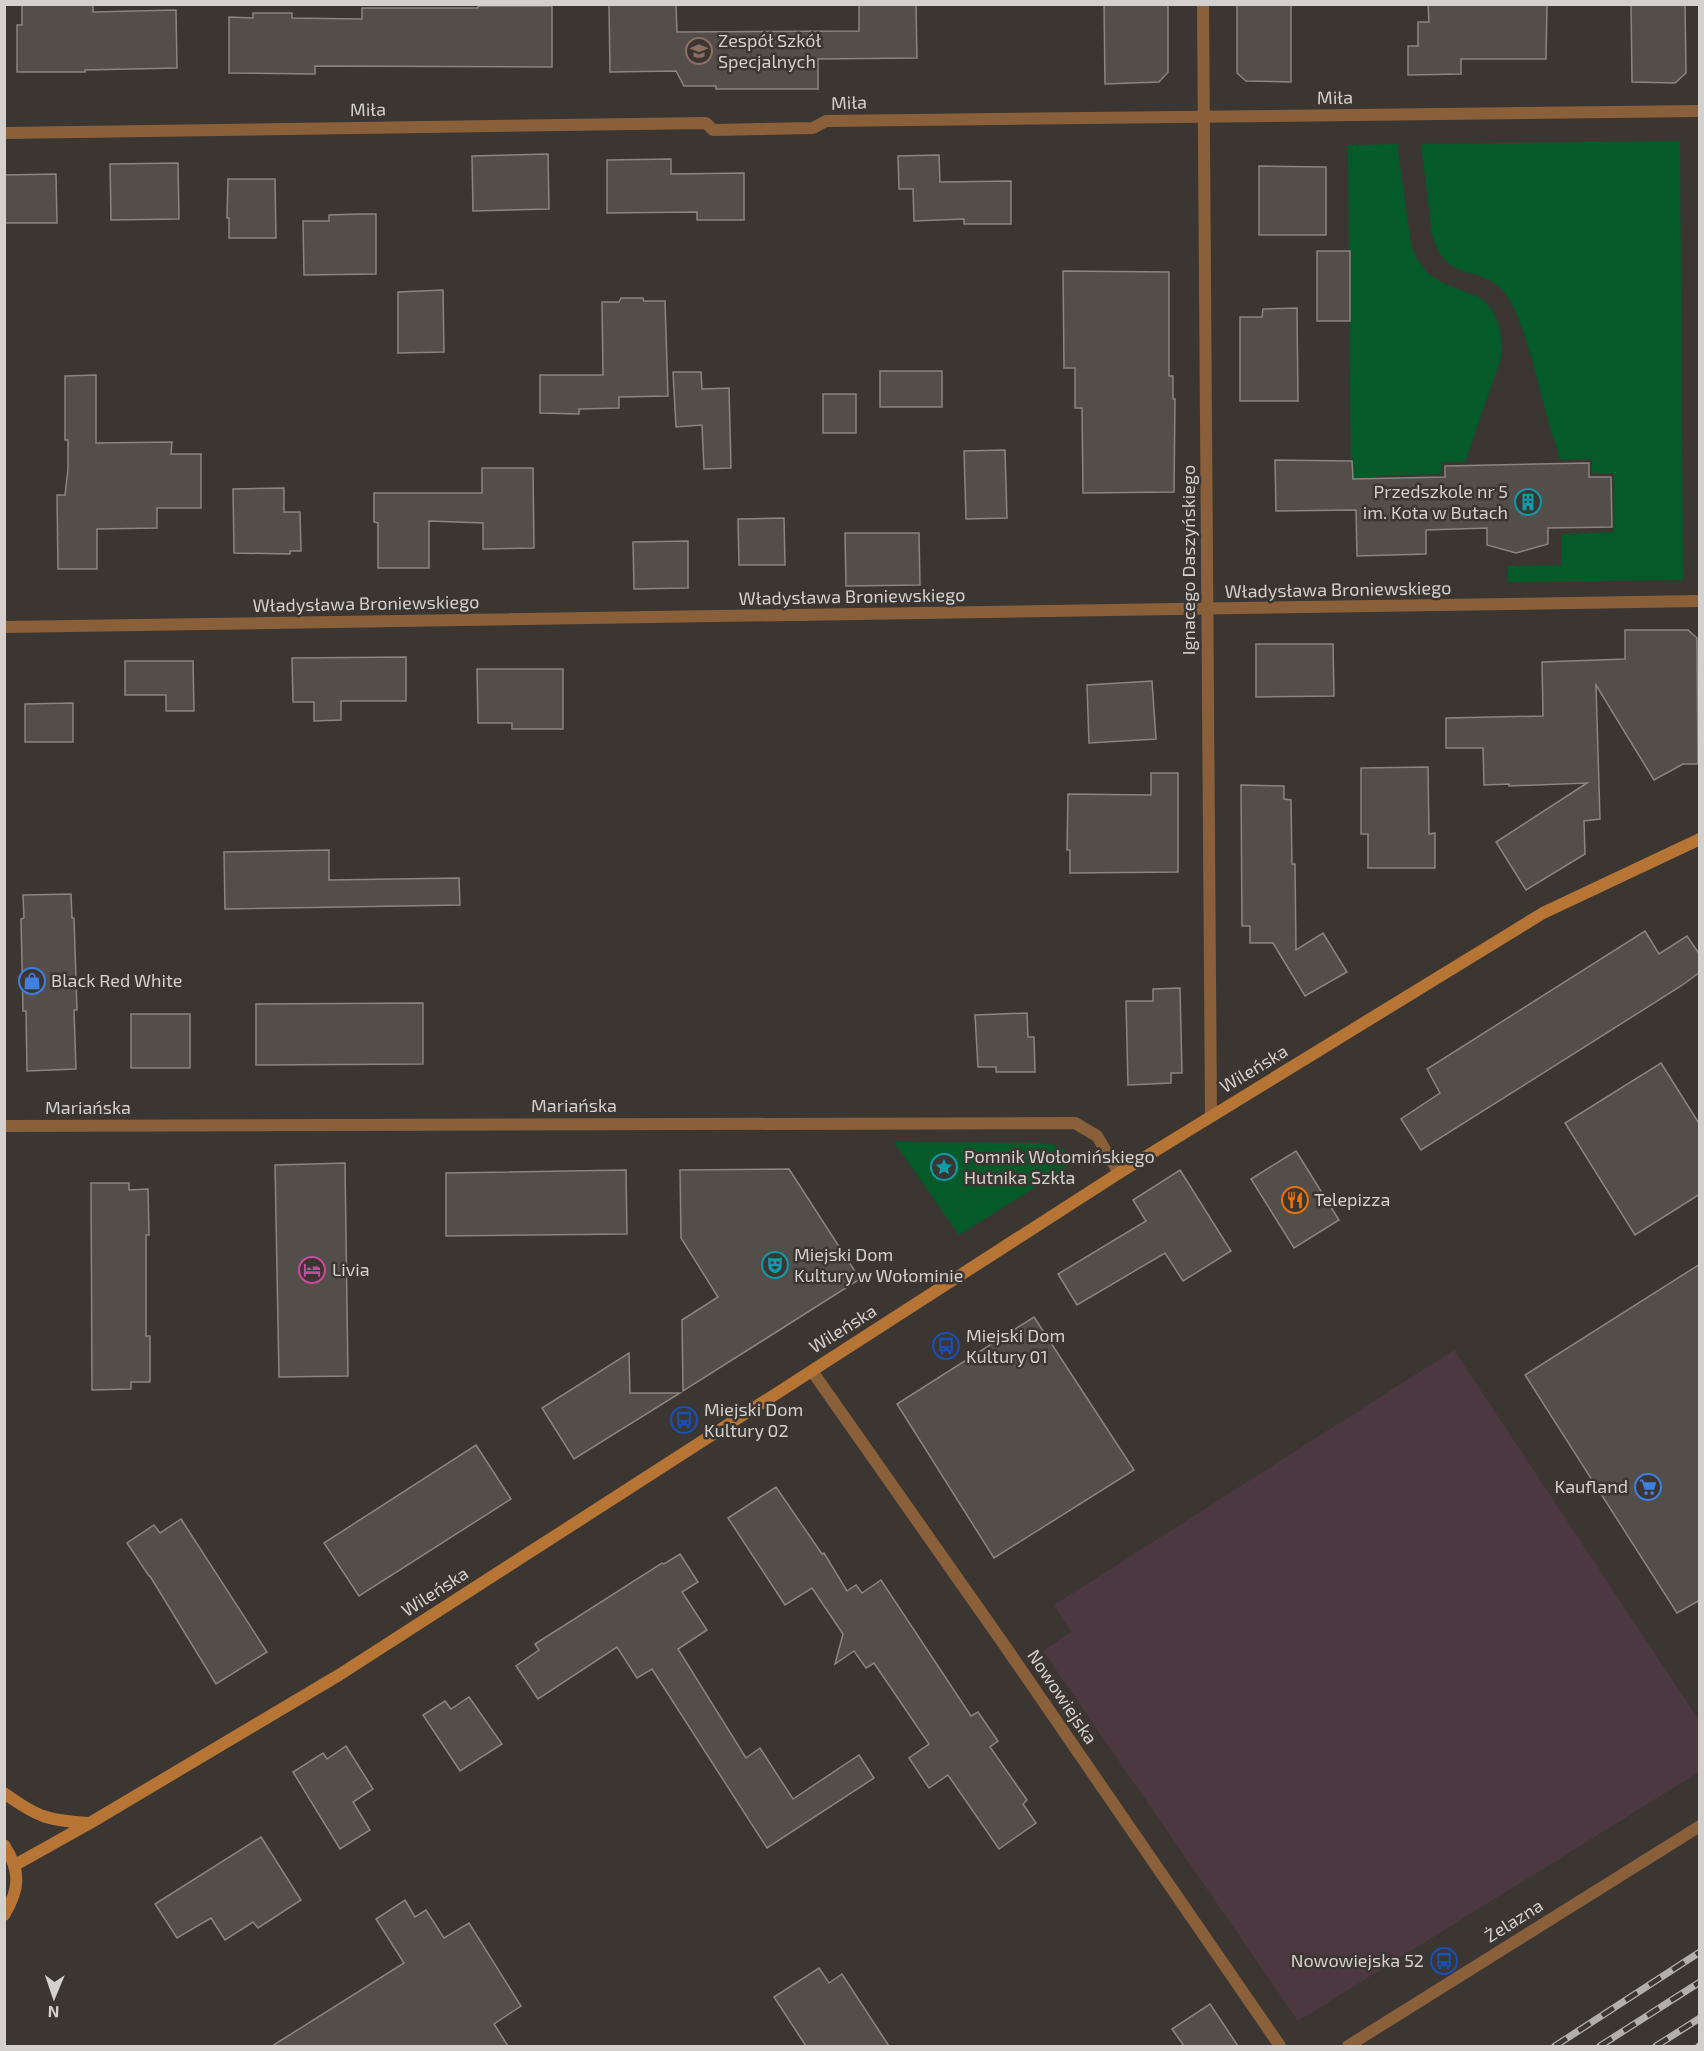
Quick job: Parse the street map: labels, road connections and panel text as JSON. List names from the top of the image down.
{
  "streets": {
    "street": [
      "Miła",
      "Ignacego Daszyńskiego",
      "Władysława Broniewskiego",
      "Wileńska",
      "Mariańska",
      "Nowowiejska",
      "Żelazna"
    ]
  },
  "crossings": [
    ["Miła", "Ignacego Daszyńskiego"],
    ["Ignacego Daszyńskiego", "Władysława Broniewskiego"],
    ["Ignacego Daszyńskiego", "Wileńska"],
    ["Wileńska", "Mariańska"],
    ["Wileńska", "Nowowiejska"]
  ],
  "places": {
    "school or university": ["Zespół Szkół Specjalnych"],
    "building": ["Przedszkole nr 5 im. Kota w Butach"],
    "shop": ["Black Red White"],
    "place": ["Pomnik Wołomińskiego Hutnika Szkła"],
    "restaurant": ["Telepizza"],
    "theatre": ["Miejski Dom Kultury w Wołominie"],
    "hotel": ["Livia"],
    "bus stop": ["Miejski Dom Kultury 01", "Miejski Dom Kultury 02", "Nowowiejska 52"],
    "supermarket": ["Kaufland"]
  },
  "north": "bottom"
}
